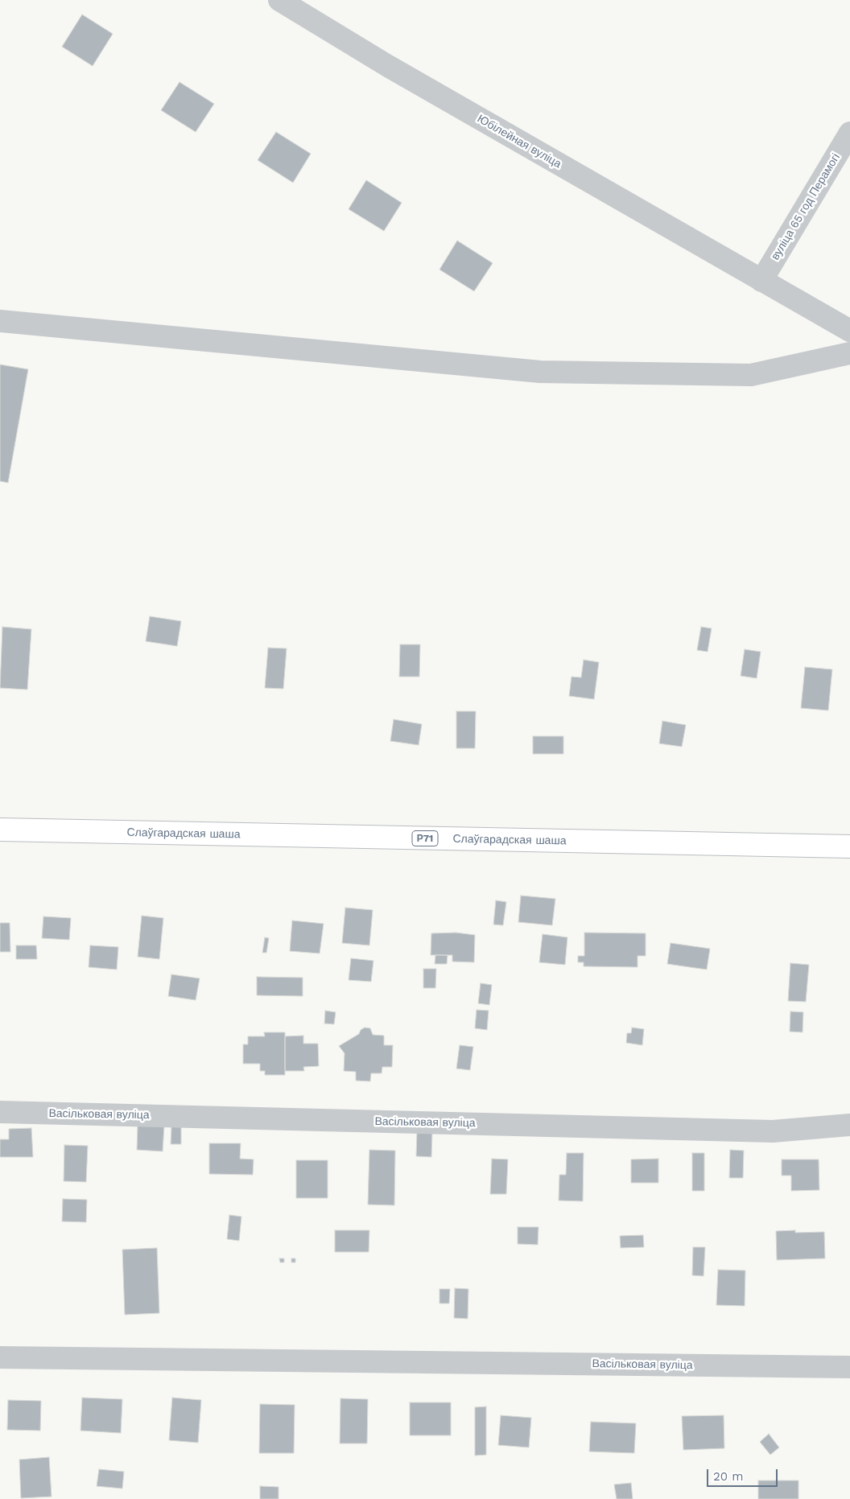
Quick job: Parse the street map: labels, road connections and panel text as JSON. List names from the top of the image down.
{
  "streets": {
    "main road": ["Слаўгарадская шаша", "Р71"],
    "street": ["Юбілейная вуліца", "вуліца 65 год Перамогі", "Васільковая вуліца"]
  },
  "crossings": [
    ["Юбілейная вуліца", "вуліца 65 год Перамогі"]
  ],
  "scale_bar": "20 m"
}
